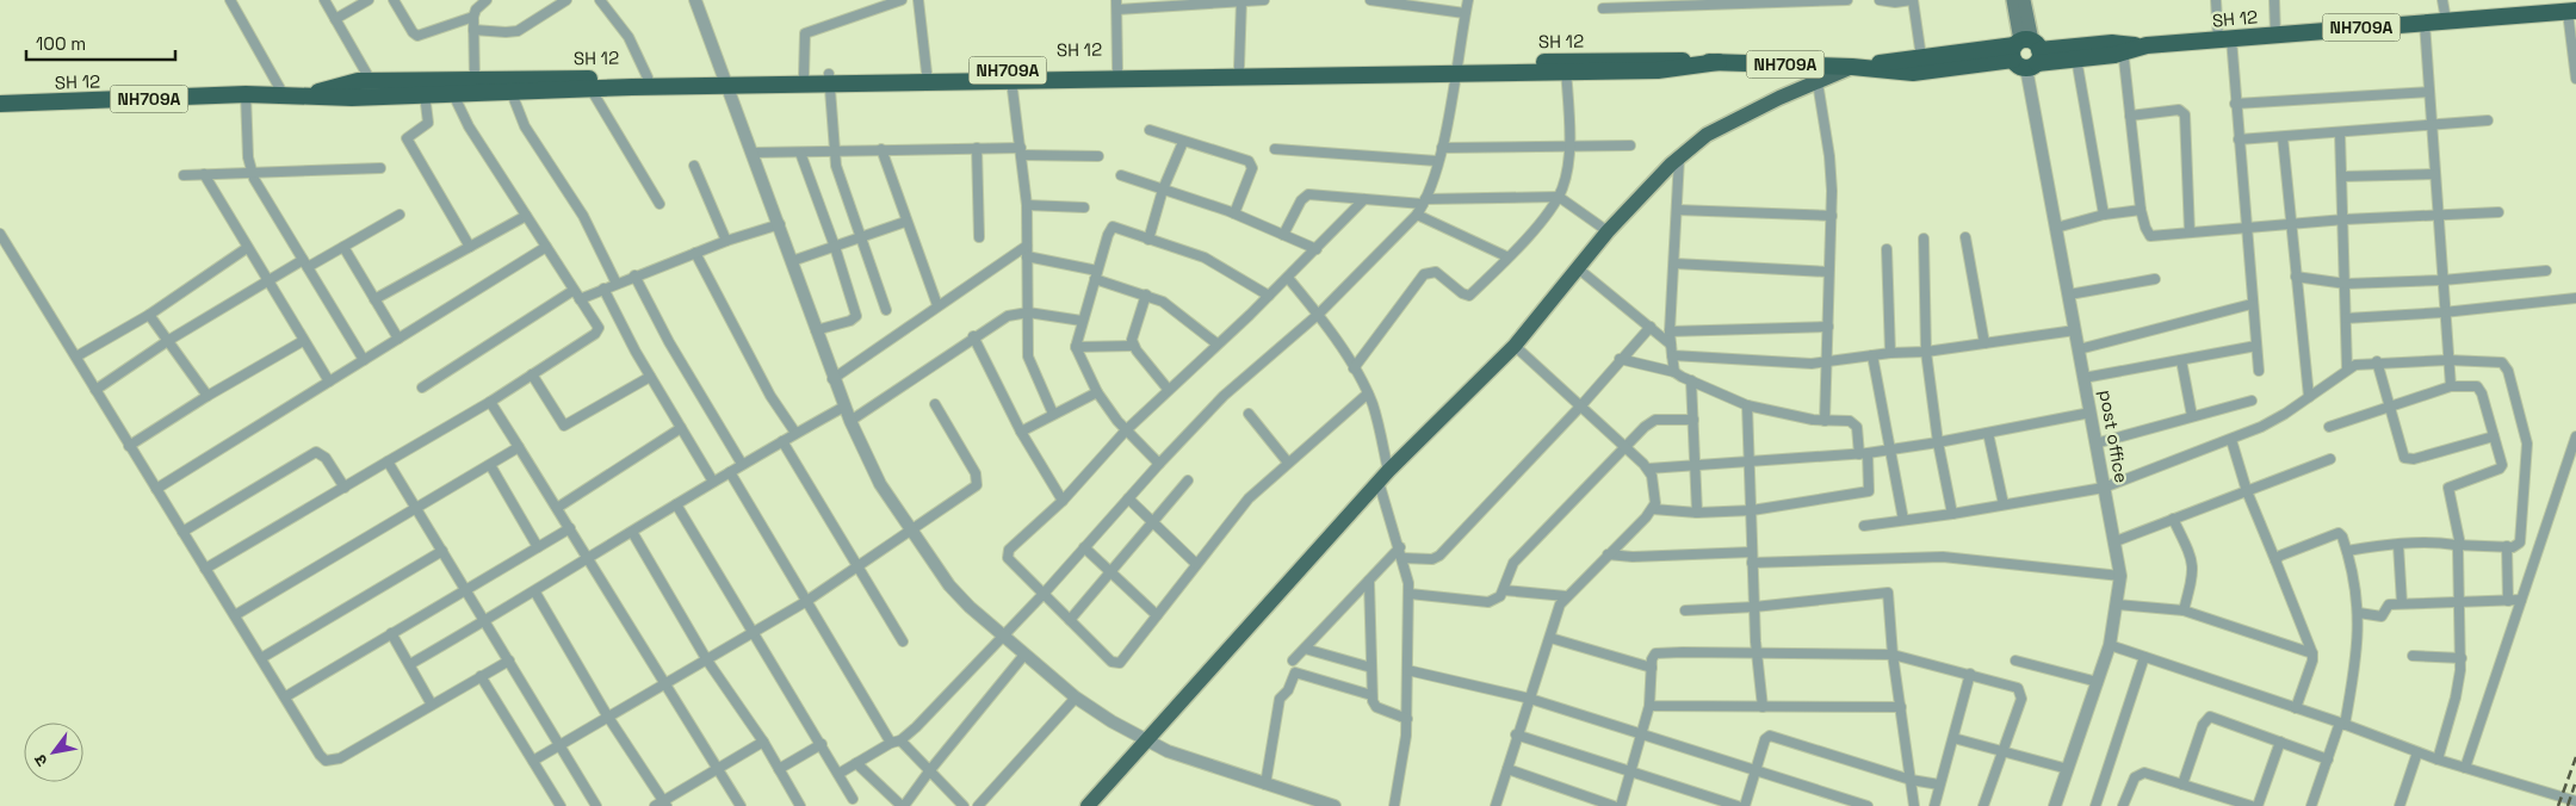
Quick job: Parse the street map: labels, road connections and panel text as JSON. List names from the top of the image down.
{
  "streets": {
    "highway": ["SH 12", "NH709A"],
    "street": ["post office"]
  },
  "crossings": [
    ["SH 12", "post office"]
  ],
  "scale_bar": "100 m",
  "north": "bottom left"
}
